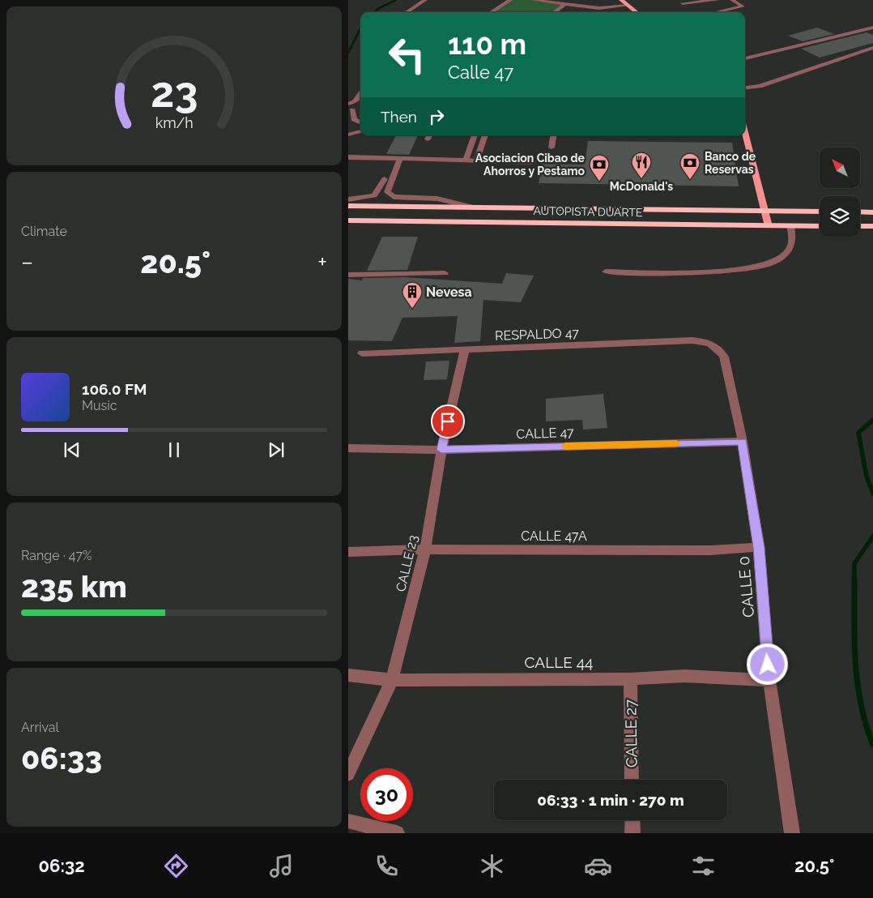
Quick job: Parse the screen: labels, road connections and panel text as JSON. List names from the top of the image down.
{
  "streets": {
    "highway": ["AUTOPISTA DUARTE"],
    "street": [
      "RESPALDO 47",
      "CALLE 47",
      "CALLE 47A",
      "CALLE 23",
      "CALLE 0",
      "CALLE 44",
      "CALLE 27"
    ]
  },
  "crossings": [
    ["RESPALDO 47", "CALLE 23"],
    ["RESPALDO 47", "CALLE 0"],
    ["CALLE 47", "CALLE 23"],
    ["CALLE 47", "CALLE 0"],
    ["CALLE 47A", "CALLE 23"],
    ["CALLE 47A", "CALLE 0"],
    ["CALLE 23", "CALLE 44"],
    ["CALLE 0", "CALLE 44"],
    ["CALLE 44", "CALLE 27"]
  ],
  "places": {
    "restaurant": ["McDonald's"],
    "bank": ["Banco de Reservas", "Asociacion Cibao de Ahorros y Pestamo"],
    "building": ["Nevesa"]
  },
  "north": "top left",
  "page": {
    "turn": ["110 m", "Calle 47"],
    "then": "Then",
    "tile": [
      "Climate",
      ["Range · 47%", "235 km"],
      ["Arrival", "06:33"]
    ],
    "heat": ["−", "20.5°", "+"],
    "song": ["106.0 FM", "Music"],
    "limit": "30",
    "trip": "06:33 · 1 min · 270 m",
    "tabs": ["06:32", "20.5°"],
    "gauge": ["23", "km/h"]
  }
}
